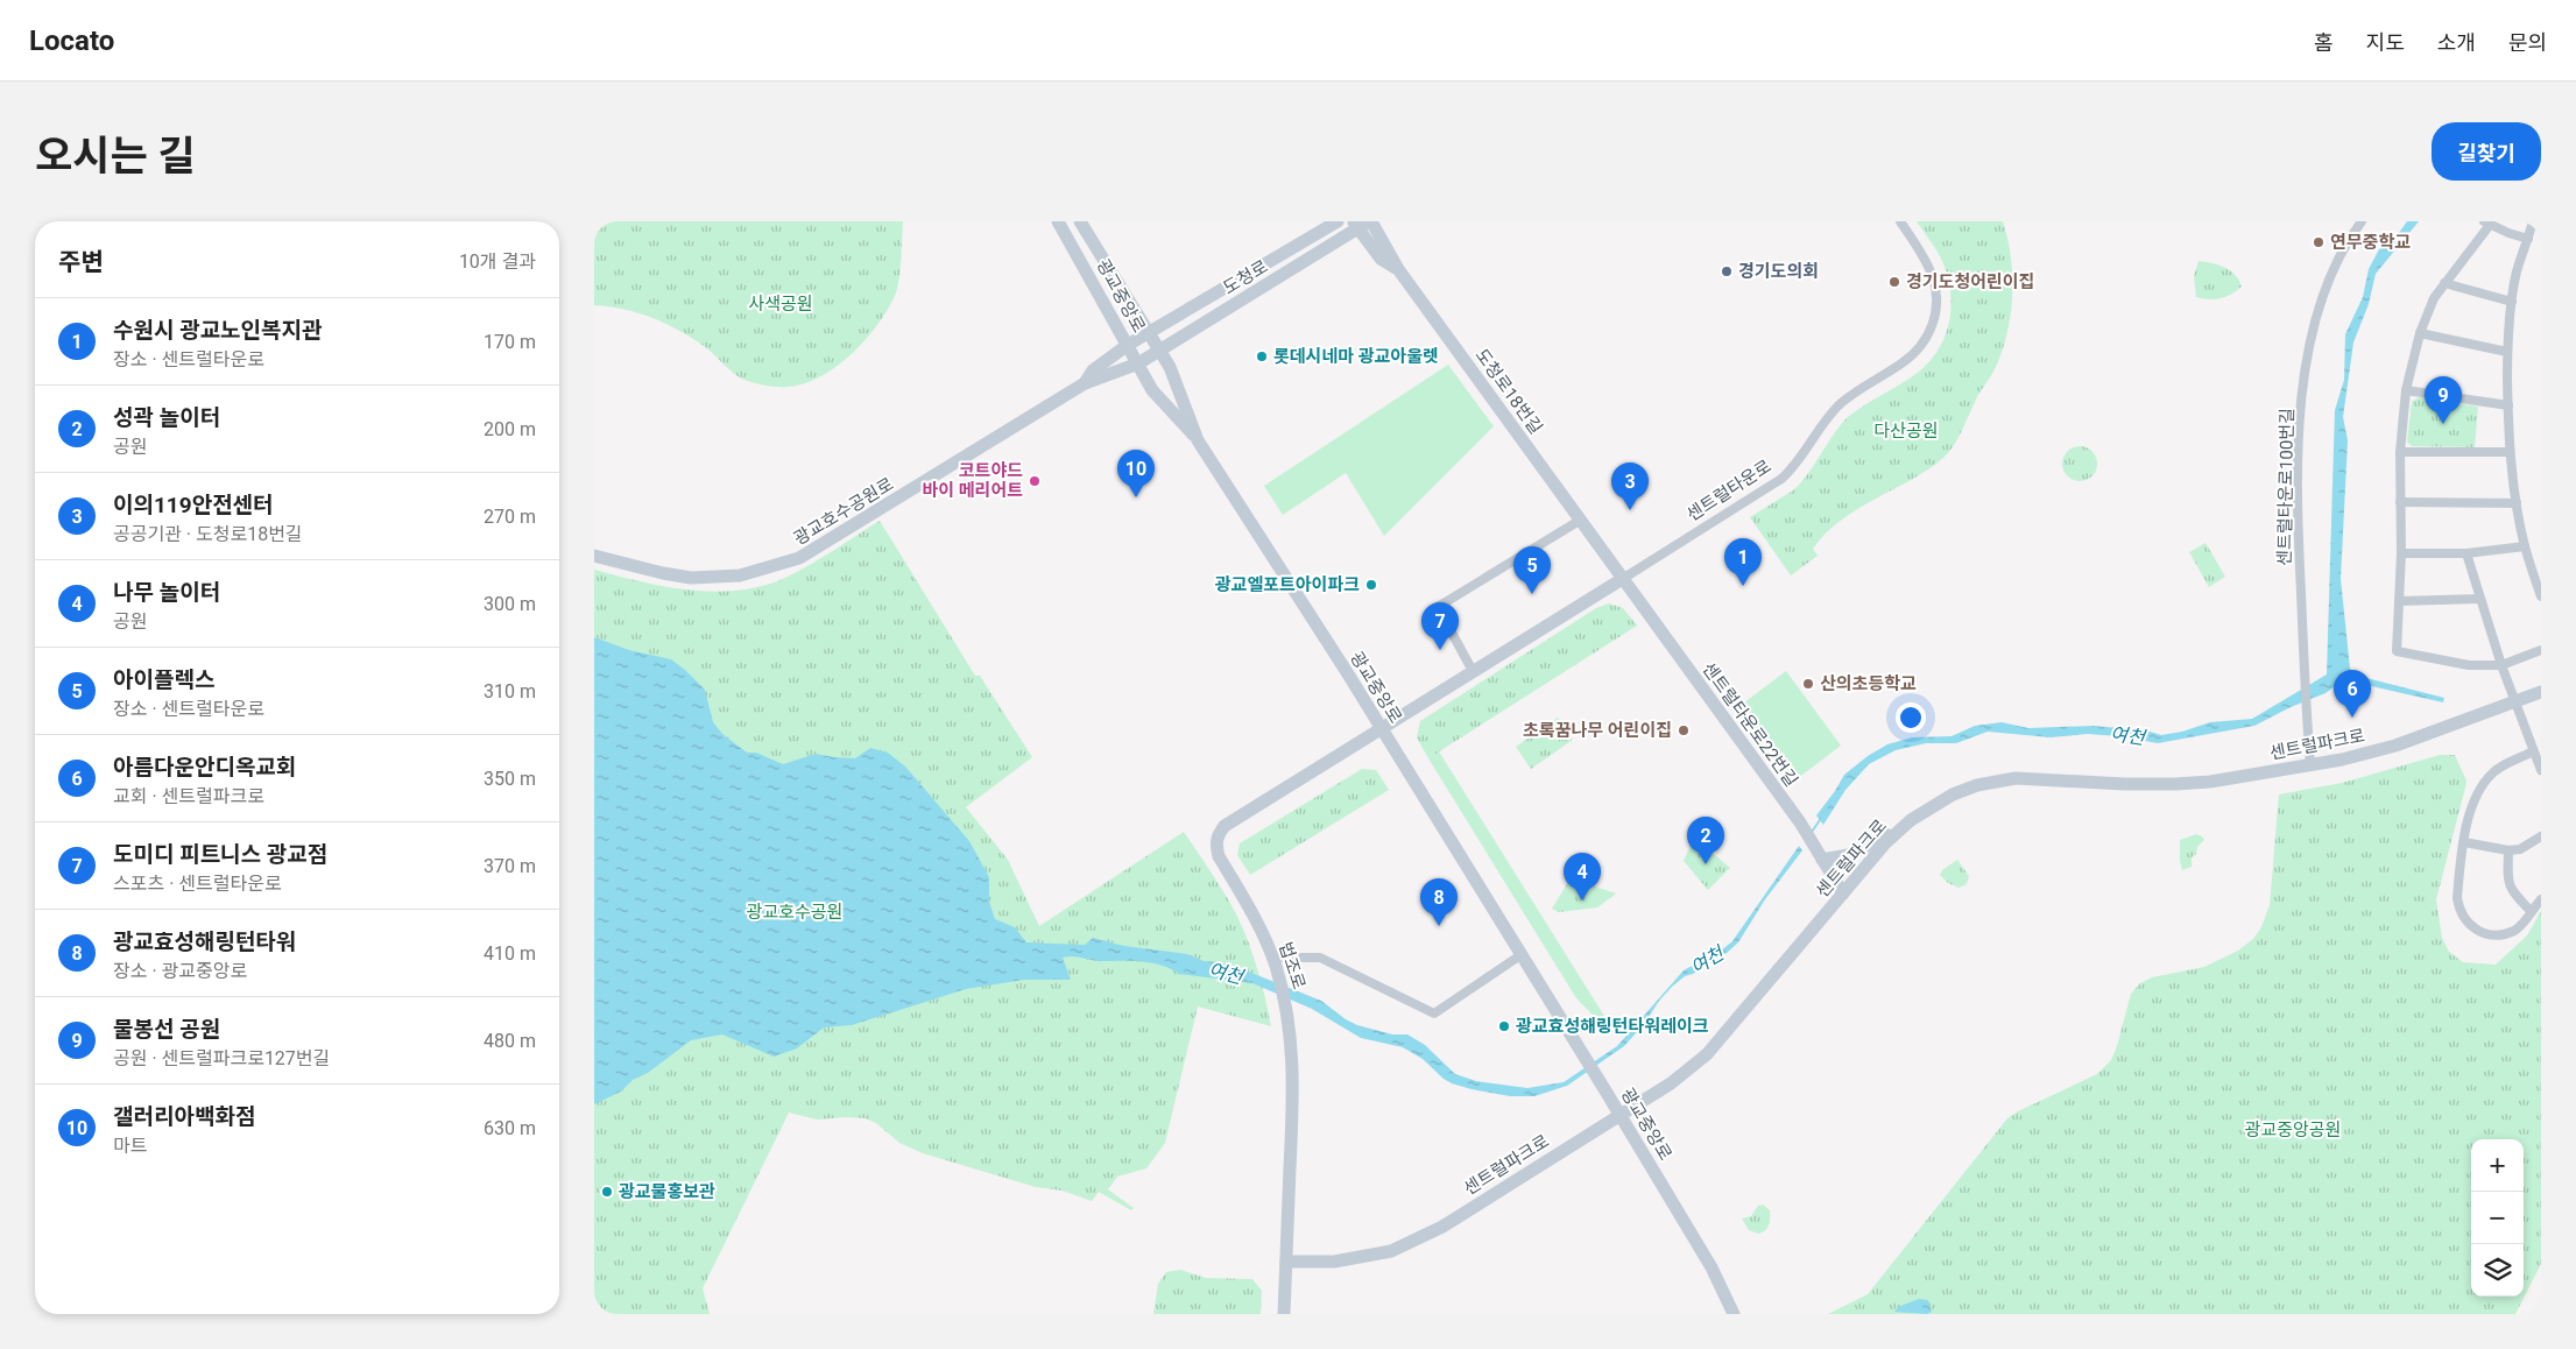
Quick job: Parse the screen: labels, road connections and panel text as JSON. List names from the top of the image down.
{
  "streets": {
    "street": [
      "도청로",
      "광교중앙로",
      "도청로18번길",
      "센트럴타운로100번길",
      "센트럴타운로",
      "광교호수공원로",
      "센트럴타운로22번길",
      "센트럴파크로",
      "법조로"
    ]
  },
  "crossings": [
    ["도청로", "광교중앙로"],
    ["도청로", "도청로18번길"],
    ["도청로", "광교호수공원로"],
    ["광교중앙로", "센트럴타운로"],
    ["광교중앙로", "광교호수공원로"],
    ["광교중앙로", "센트럴파크로"],
    ["광교중앙로", "법조로"],
    ["도청로18번길", "센트럴타운로"],
    ["도청로18번길", "센트럴타운로22번길"],
    ["센트럴타운로100번길", "센트럴파크로"],
    ["센트럴타운로", "센트럴타운로22번길"],
    ["센트럴타운로", "법조로"],
    ["센트럴타운로22번길", "센트럴파크로"],
    ["센트럴파크로", "법조로"]
  ],
  "water": ["여천"],
  "parks": [
    "사색공원",
    "다산공원",
    "광교호수공원",
    "광교중앙공원"
  ],
  "places": [
    "연무중학교",
    "경기도의회",
    "경기도청어린이집",
    "롯데시네마 광교아울렛",
    "코트야드 바이 메리어트",
    "광교엘포트아이파크",
    "산의초등학교",
    "초록꿈나무 어린이집",
    "광교효성해링턴타워레이크",
    "광교물홍보관"
  ],
  "page": {
    "header": "Locato",
    "nav": [
      "홈",
      "지도",
      "소개",
      "문의"
    ],
    "title": "오시는 길",
    "buttons": "길찾기",
    "heading": ["주변", "10개 결과"],
    "list": [
      {
        "mark": "1",
        "name": "수원시 광교노인복지관",
        "note": "장소 · 센트럴타운로",
        "value": "170 m"
      },
      {
        "mark": "2",
        "name": "성곽 놀이터",
        "note": "공원",
        "value": "200 m"
      },
      {
        "mark": "3",
        "name": "이의119안전센터",
        "note": "공공기관 · 도청로18번길",
        "value": "270 m"
      },
      {
        "mark": "4",
        "name": "나무 놀이터",
        "note": "공원",
        "value": "300 m"
      },
      {
        "mark": "5",
        "name": "아이플렉스",
        "note": "장소 · 센트럴타운로",
        "value": "310 m"
      },
      {
        "mark": "6",
        "name": "아름다운안디옥교회",
        "note": "교회 · 센트럴파크로",
        "value": "350 m"
      },
      {
        "mark": "7",
        "name": "도미디 피트니스 광교점",
        "note": "스포츠 · 센트럴타운로",
        "value": "370 m"
      },
      {
        "mark": "8",
        "name": "광교효성해링턴타워",
        "note": "장소 · 광교중앙로",
        "value": "410 m"
      },
      {
        "mark": "9",
        "name": "물봉선 공원",
        "note": "공원 · 센트럴파크로127번길",
        "value": "480 m"
      },
      {
        "mark": "10",
        "name": "갤러리아백화점",
        "note": "마트",
        "value": "630 m"
      }
    ],
    "pins": [
      "9",
      "10",
      "3",
      "1",
      "5",
      "7",
      "6",
      "2",
      "4",
      "8"
    ],
    "map_buttons": ["+", "−"]
  }
}
